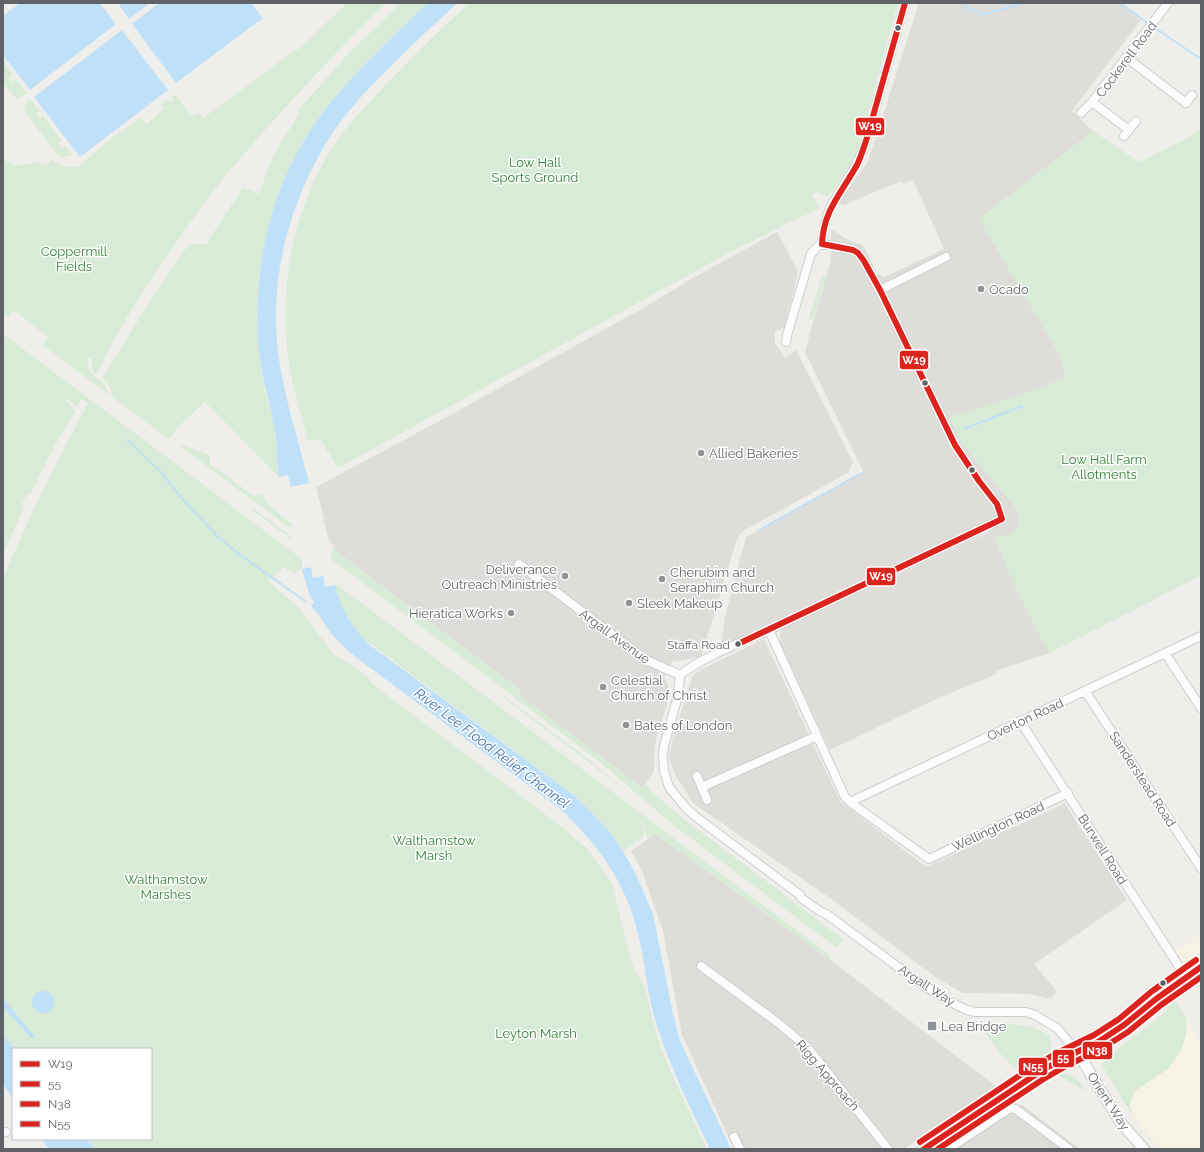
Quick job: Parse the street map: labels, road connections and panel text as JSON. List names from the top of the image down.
{
  "streets": {
    "street": [
      "Cockerell Road",
      "Argall Avenue",
      "Overton Road",
      "Sanderstead Road",
      "Wellington Road",
      "Burwell Road",
      "Argall Way",
      "Rigg Approach",
      "Orient Way"
    ]
  },
  "crossings": [
    ["Argall Avenue", "Argall Way"],
    ["Overton Road", "Sanderstead Road"],
    ["Overton Road", "Wellington Road"],
    ["Overton Road", "Burwell Road"],
    ["Wellington Road", "Burwell Road"],
    ["Argall Way", "Orient Way"]
  ],
  "water": ["River Lee Flood Relief Channel"],
  "parks": [
    "Low Hall Sports Ground",
    "Coppermill Fields",
    "Low Hall Farm Allotments",
    "Walthamstow Marsh",
    "Walthamstow Marshes",
    "Leyton Marsh"
  ],
  "places": {
    "other": [
      "Ocado",
      "Allied Bakeries",
      "Deliverance Outreach Ministries",
      "Cherubim and Seraphim Church",
      "Sleek Makeup",
      "Hieratica Works",
      "Staffa Road",
      "Celestial Church of Christ",
      "Bates of London"
    ],
    "transit": ["Lea Bridge"]
  },
  "lines": [
    "transit line W19",
    "transit line N55",
    "transit line 55",
    "transit line N38"
  ],
  "legend": [
    "W19",
    "55",
    "N38",
    "N55"
  ]
}
